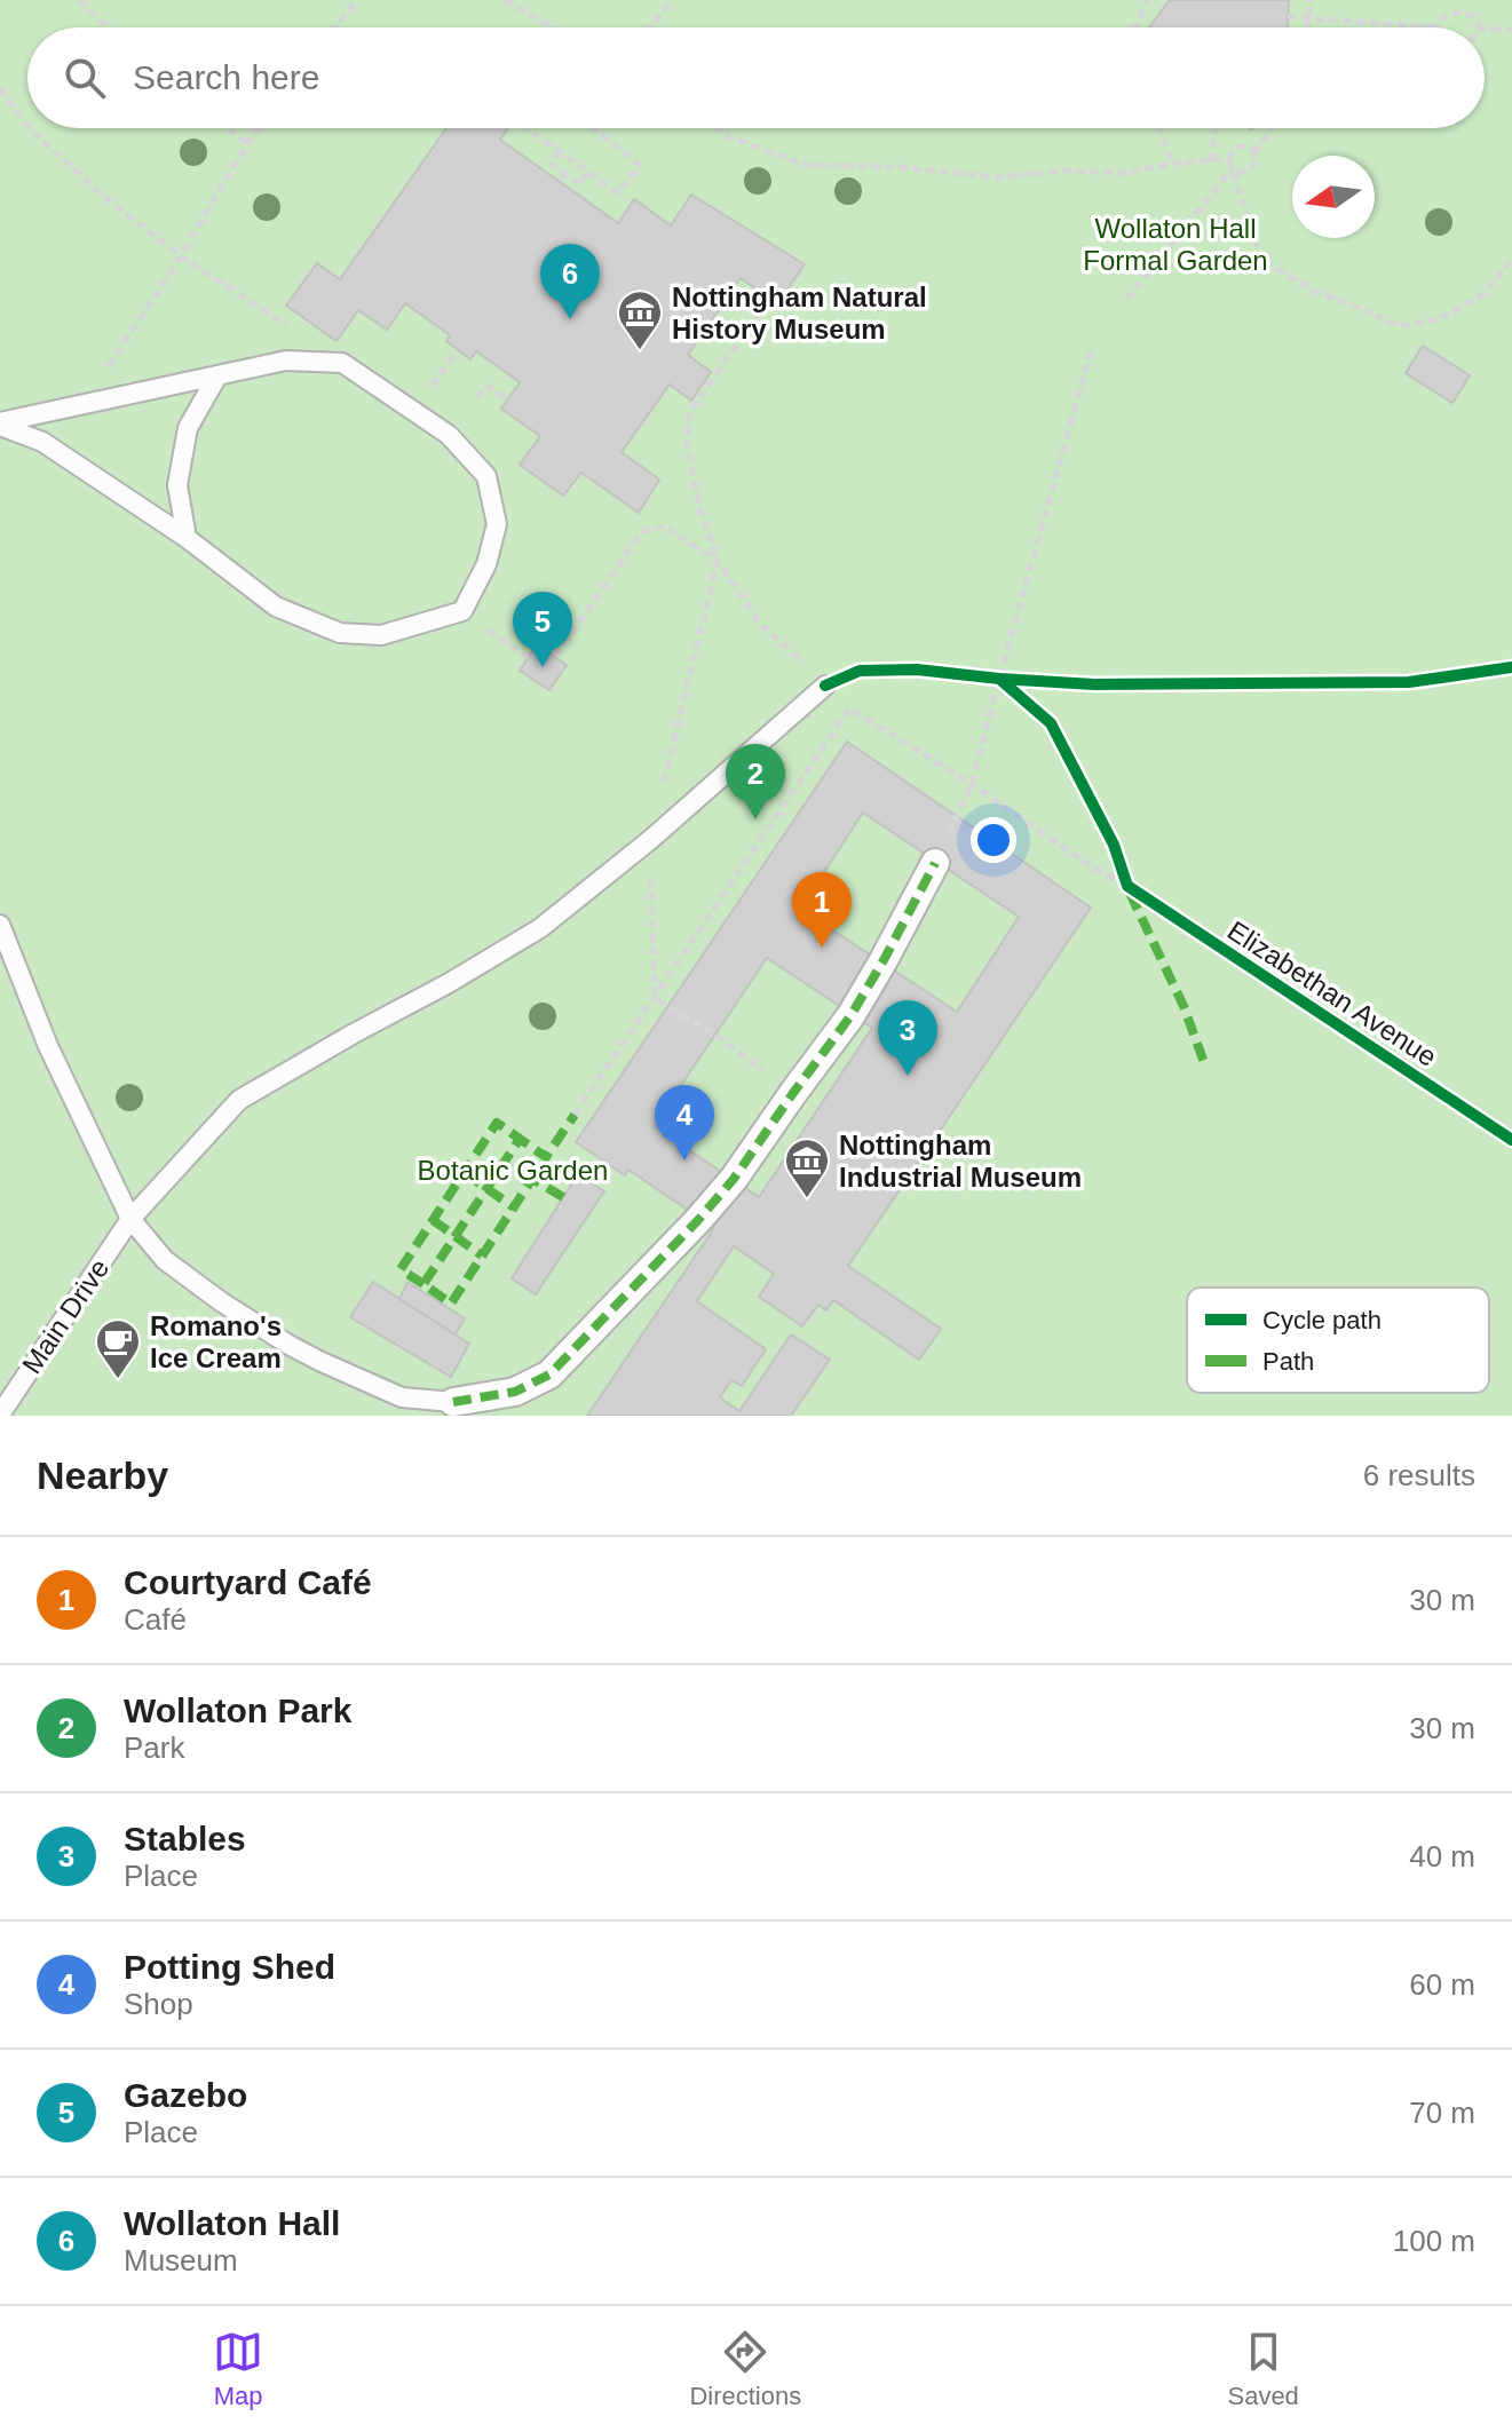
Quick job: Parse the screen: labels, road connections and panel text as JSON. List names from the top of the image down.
{
  "streets": {
    "lane": ["Main Drive"],
    "cycle path": ["Elizabethan Avenue"]
  },
  "parks": ["Wollaton Hall Formal Garden", "Botanic Garden"],
  "places": {
    "museum": ["Nottingham Natural History Museum", "Nottingham Industrial Museum"],
    "cafe": ["Romano's Ice Cream"]
  },
  "legend": ["Cycle path", "Path"],
  "north": "left",
  "page": {
    "search": "Search here",
    "pins": [
      "6",
      "5",
      "2",
      "1",
      "3",
      "4"
    ],
    "heading": ["Nearby", "6 results"],
    "list": [
      {
        "mark": "1",
        "name": "Courtyard Café",
        "note": "Café",
        "value": "30 m"
      },
      {
        "mark": "2",
        "name": "Wollaton Park",
        "note": "Park",
        "value": "30 m"
      },
      {
        "mark": "3",
        "name": "Stables",
        "note": "Place",
        "value": "40 m"
      },
      {
        "mark": "4",
        "name": "Potting Shed",
        "note": "Shop",
        "value": "60 m"
      },
      {
        "mark": "5",
        "name": "Gazebo",
        "note": "Place",
        "value": "70 m"
      },
      {
        "mark": "6",
        "name": "Wollaton Hall",
        "note": "Museum",
        "value": "100 m"
      }
    ],
    "nav": ["Map", "Directions", "Saved"]
  }
}
